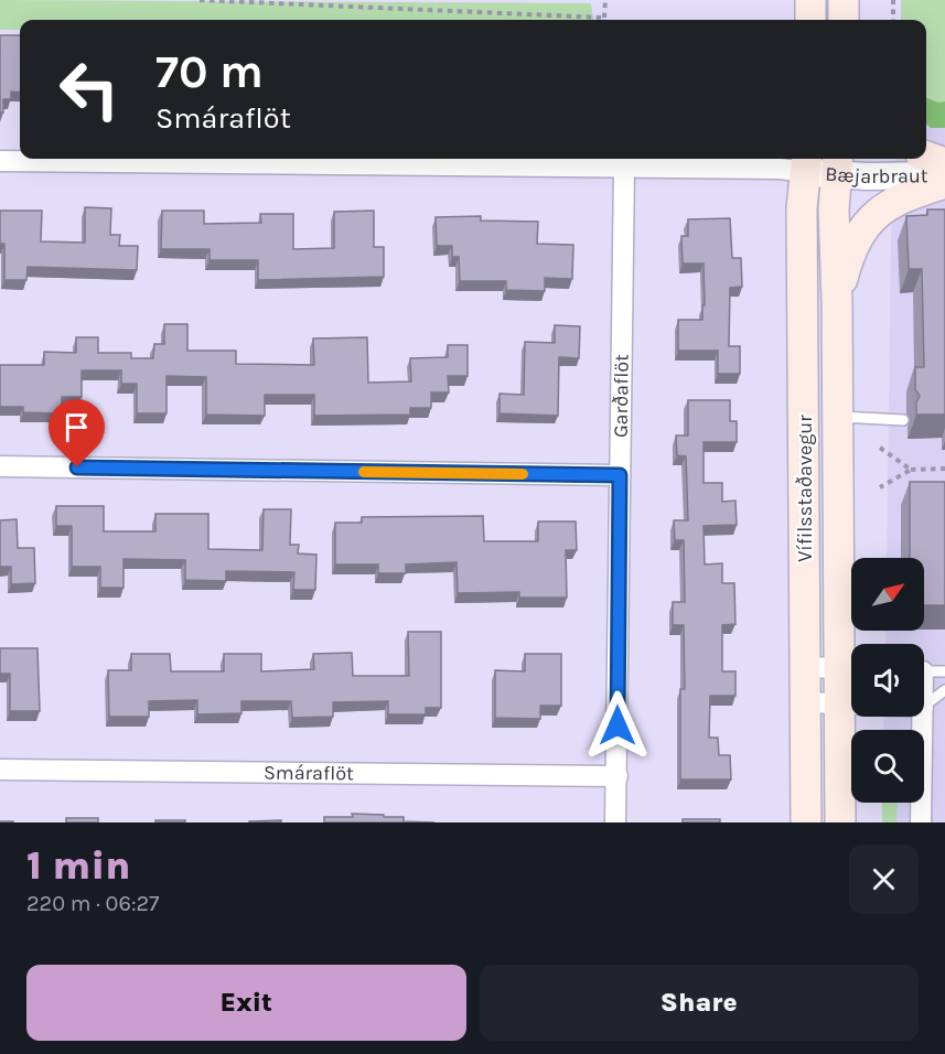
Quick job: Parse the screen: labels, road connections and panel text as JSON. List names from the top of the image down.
{
  "streets": {
    "main road": ["Vífilsstaðavegur"],
    "street": ["Bæjarbraut", "Garðaflöt", "Smáraflöt"]
  },
  "crossings": [
    ["Bæjarbraut", "Vífilsstaðavegur"],
    ["Garðaflöt", "Smáraflöt"]
  ],
  "north": "top right",
  "page": {
    "turn": ["70 m", "Smáraflöt"],
    "heading": ["1 min", "220 m · 06:27"],
    "buttons": ["Exit", "Share"]
  }
}
